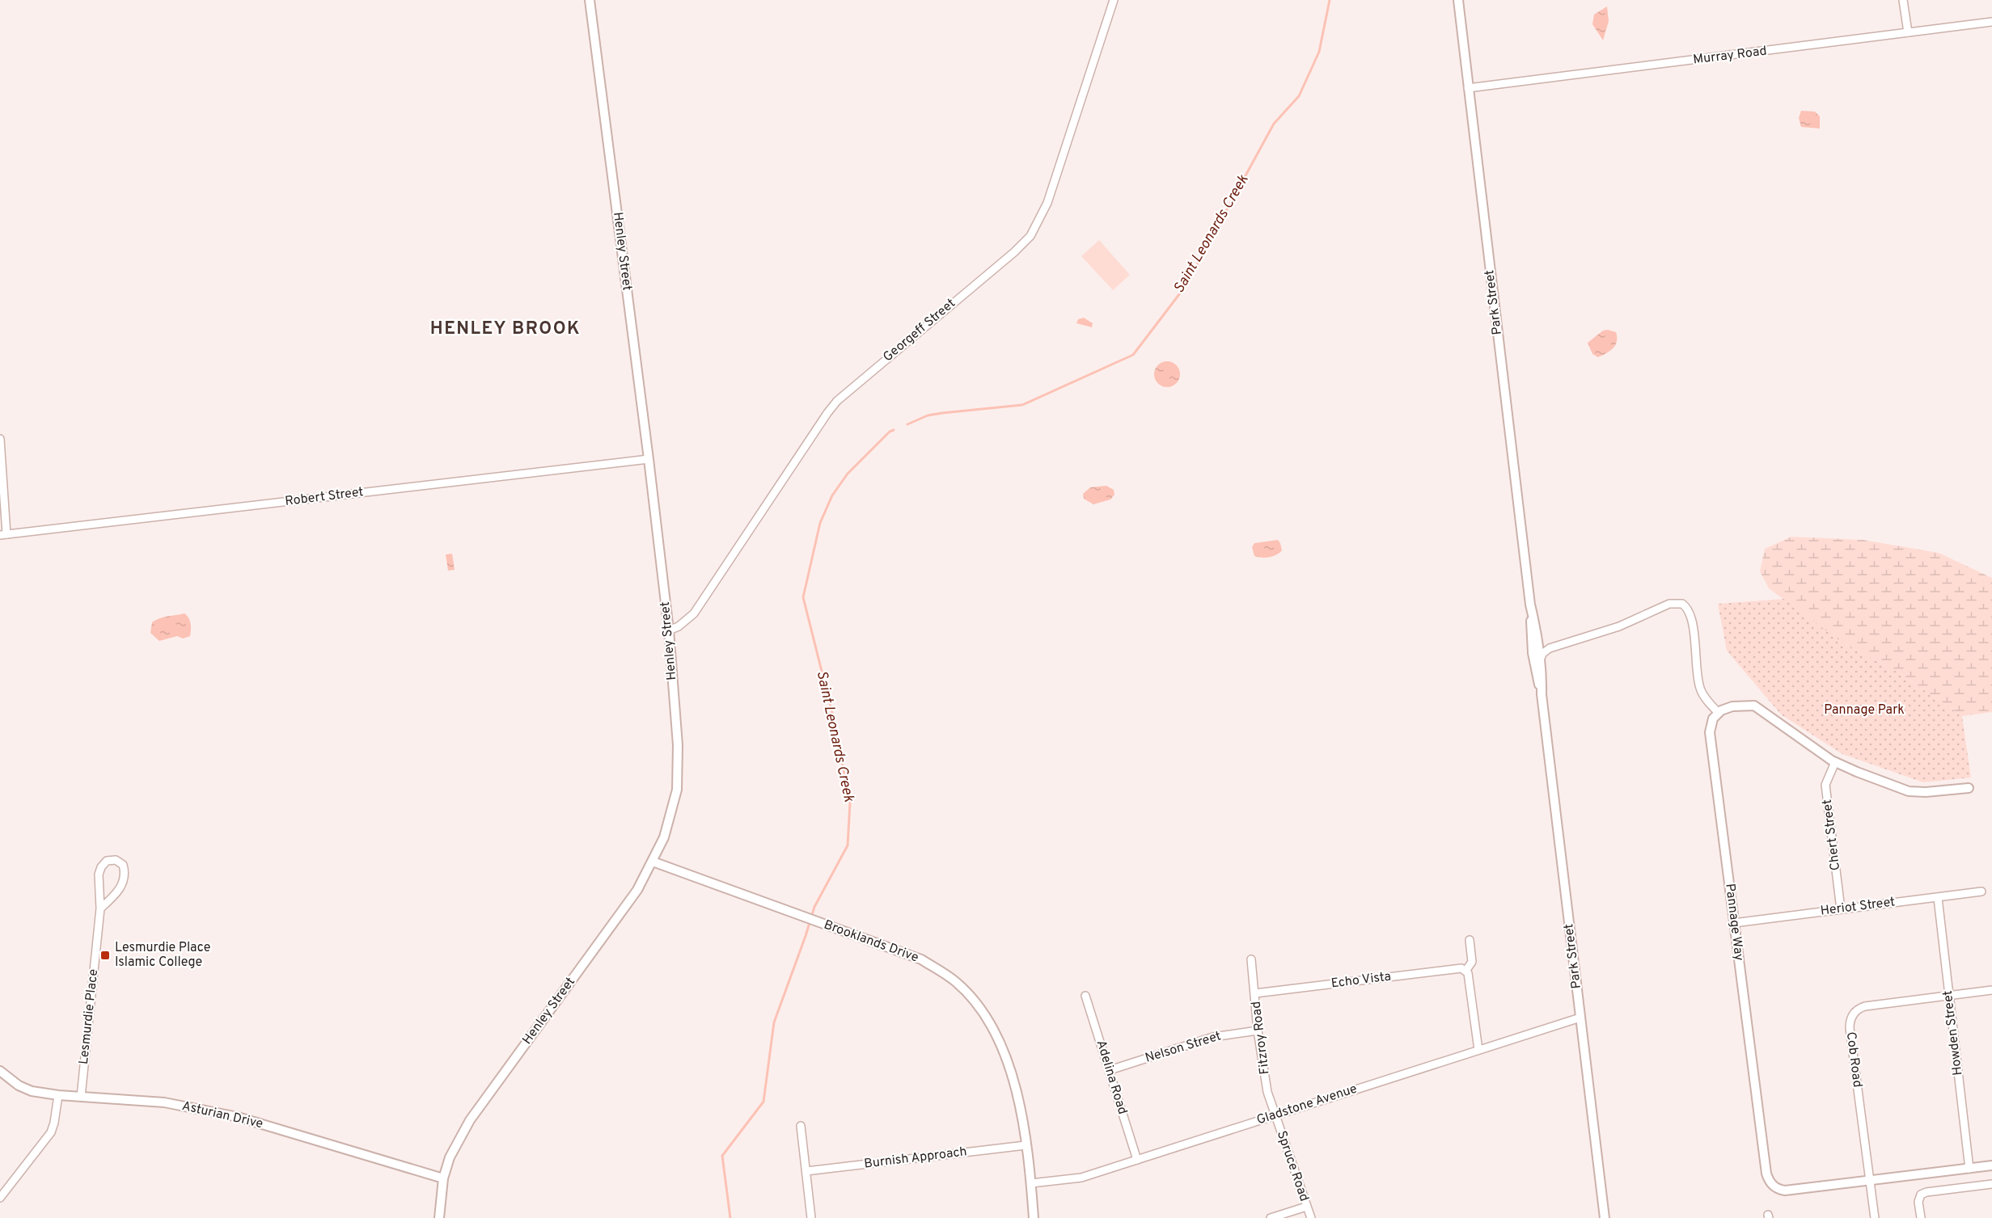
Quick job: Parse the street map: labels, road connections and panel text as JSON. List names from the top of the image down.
{
  "streets": {
    "street": [
      "Murray Road",
      "Henley Street",
      "Park Street",
      "Georgeff Street",
      "Robert Street",
      "Chert Street",
      "Heriot Street",
      "Pannage Way",
      "Brooklands Drive",
      "Echo Vista",
      "Lesmurdie Place",
      "Howden Street",
      "Fitzroy Road",
      "Nelson Street",
      "Cob Road",
      "Adelina Road",
      "Gladstone Avenue",
      "Asturian Drive",
      "Burnish Approach",
      "Spruce Road"
    ]
  },
  "crossings": [
    ["Murray Road", "Park Street"],
    ["Henley Street", "Georgeff Street"],
    ["Henley Street", "Robert Street"],
    ["Henley Street", "Brooklands Drive"],
    ["Henley Street", "Asturian Drive"],
    ["Park Street", "Gladstone Avenue"],
    ["Chert Street", "Heriot Street"],
    ["Heriot Street", "Pannage Way"],
    ["Heriot Street", "Howden Street"],
    ["Pannage Way", "Howden Street"],
    ["Pannage Way", "Cob Road"],
    ["Brooklands Drive", "Gladstone Avenue"],
    ["Brooklands Drive", "Burnish Approach"],
    ["Echo Vista", "Fitzroy Road"],
    ["Lesmurdie Place", "Asturian Drive"],
    ["Howden Street", "Cob Road"],
    ["Fitzroy Road", "Nelson Street"],
    ["Fitzroy Road", "Gladstone Avenue"],
    ["Fitzroy Road", "Spruce Road"],
    ["Nelson Street", "Adelina Road"],
    ["Adelina Road", "Gladstone Avenue"],
    ["Gladstone Avenue", "Spruce Road"]
  ],
  "districts": ["HENLEY BROOK"],
  "water": ["Saint Leonards Creek"],
  "parks": ["Pannage Park"],
  "places": {
    "transit": ["Lesmurdie Place Islamic College"]
  }
}
